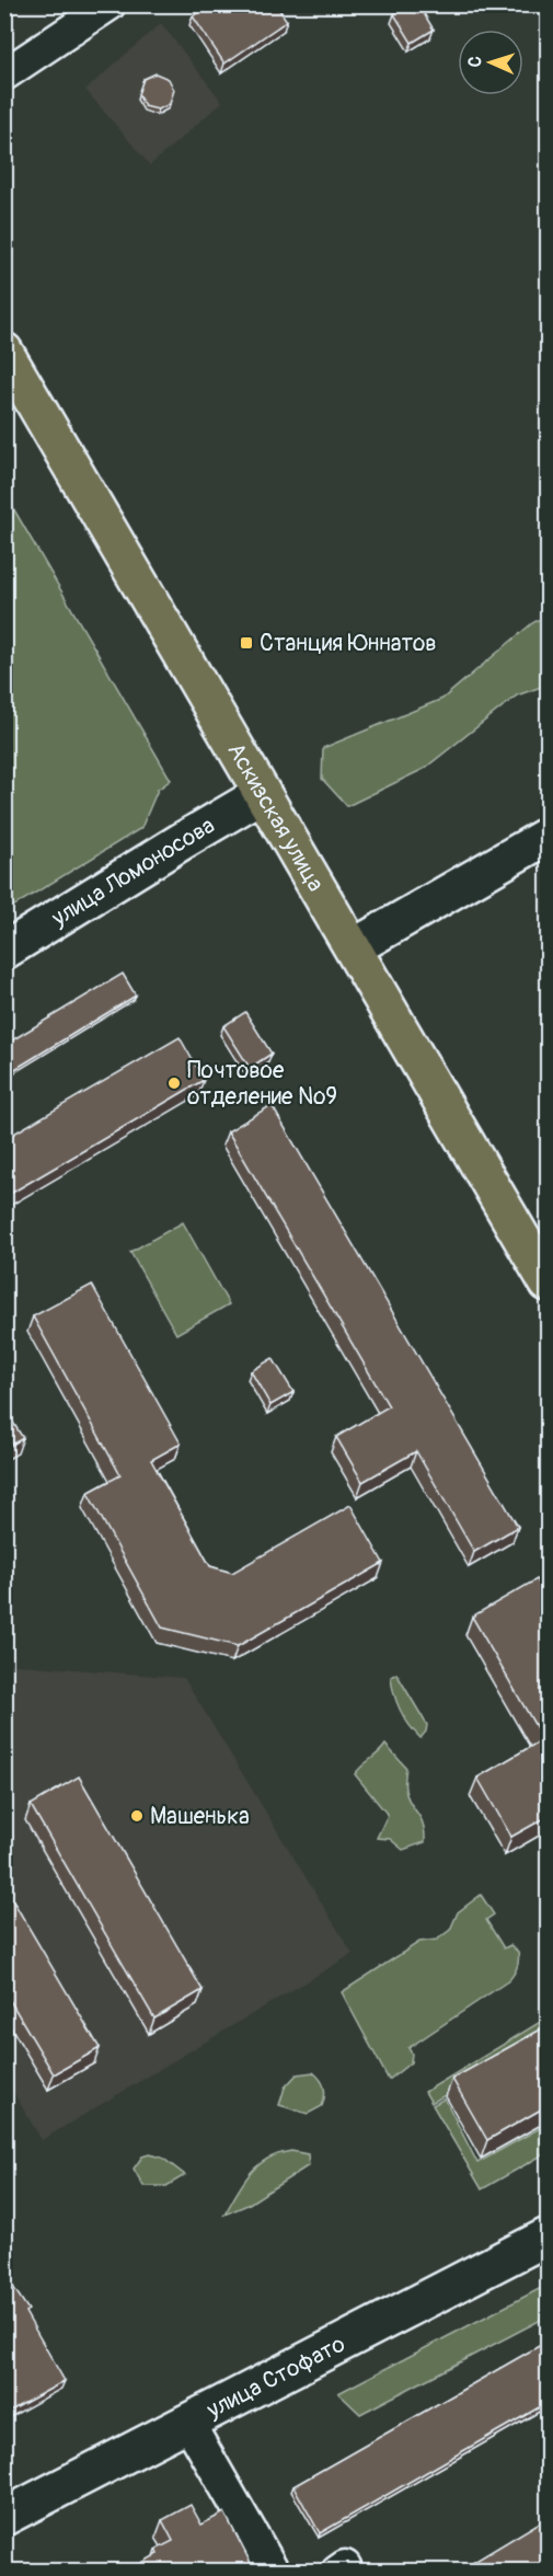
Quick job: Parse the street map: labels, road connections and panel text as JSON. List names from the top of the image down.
{
  "streets": {
    "main road": ["Аскизская улица"],
    "street": ["улица Ломоносова", "улица Стофато"]
  },
  "crossings": [
    ["Аскизская улица", "улица Ломоносова"]
  ],
  "places": {
    "transit": ["Станция Юннатов"],
    "other": ["Почтовое отделение №9", "Машенька"]
  },
  "north": "left"
}
